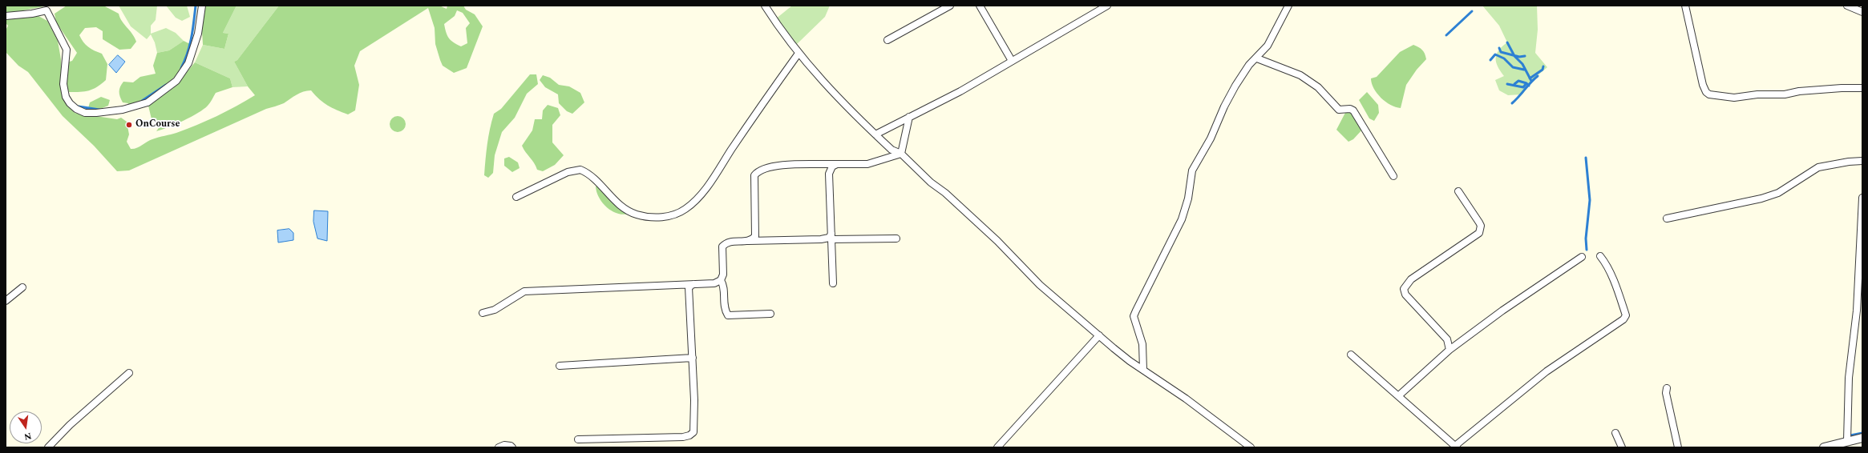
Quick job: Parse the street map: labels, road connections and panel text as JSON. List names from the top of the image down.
{
  "places": ["OnCourse"],
  "north": "bottom"
}
